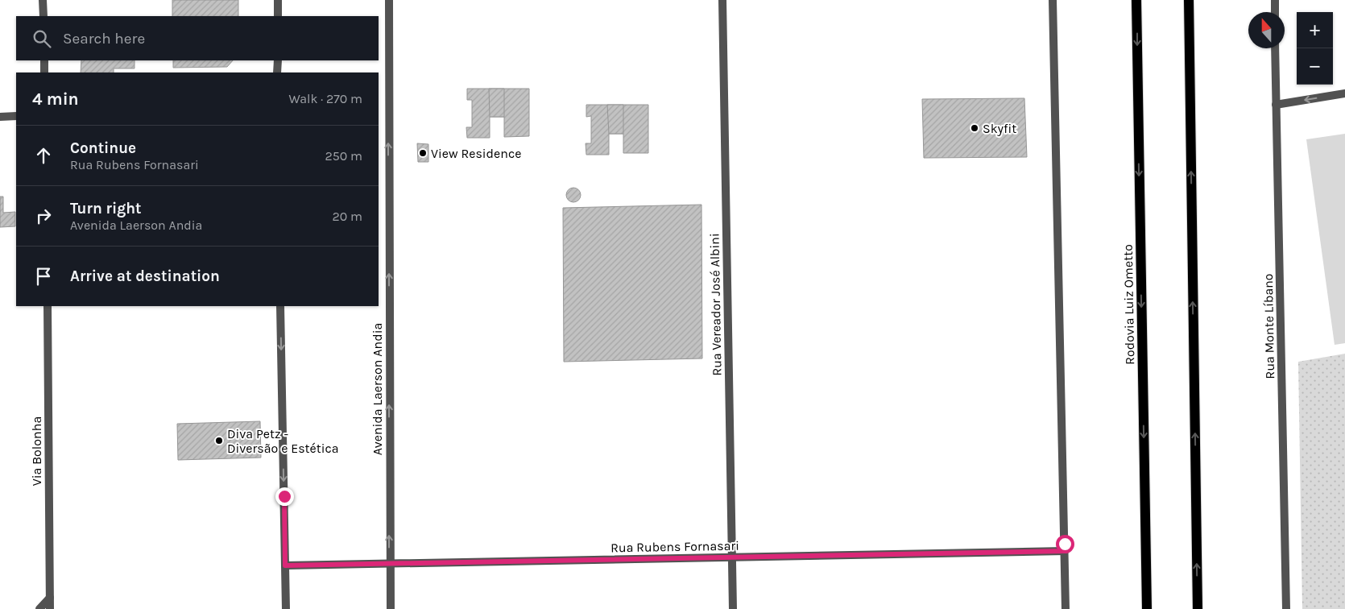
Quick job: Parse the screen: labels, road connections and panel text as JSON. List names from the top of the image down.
{
  "streets": {
    "main road": ["Rodovia Luiz Ometto"],
    "street": [
      "Rua Vereador José Albini",
      "Rua Monte Líbano",
      "Avenida Laerson Andia",
      "Via Bolonha",
      "Rua Rubens Fornasari"
    ]
  },
  "crossings": [
    ["Rua Vereador José Albini", "Rua Rubens Fornasari"],
    ["Avenida Laerson Andia", "Rua Rubens Fornasari"]
  ],
  "one_way": ["Avenida Laerson Andia"],
  "places": ["Skyfit", "View Residence", "Diva Petz - Diversão e Estética"],
  "north": "top",
  "page": {
    "map_buttons": ["+", "−"],
    "search": "Search here",
    "heading": ["4 min", "Walk · 270 m"],
    "list": [
      ["Continue", "Rua Rubens Fornasari", "250 m"],
      ["Turn right", "Avenida Laerson Andia", "20 m"],
      "Arrive at destination"
    ]
  }
}
